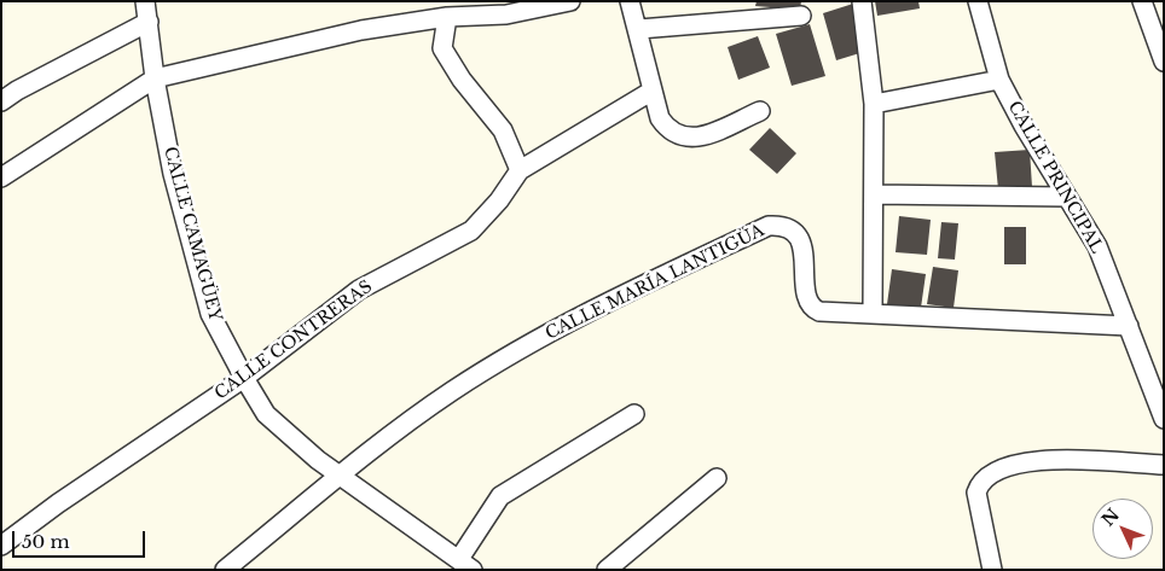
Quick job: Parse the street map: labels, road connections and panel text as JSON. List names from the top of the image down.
{
  "streets": {
    "street": [
      "CALLE PRINCIPAL",
      "CALLE CAMAGÜEY",
      "CALLE MARÍA LANTIGÜA",
      "CALLE CONTRERAS"
    ]
  },
  "crossings": [
    ["CALLE CAMAGÜEY", "CALLE MARÍA LANTIGÜA"],
    ["CALLE CAMAGÜEY", "CALLE CONTRERAS"]
  ],
  "scale_bar": "50 m",
  "north": "top left"
}
